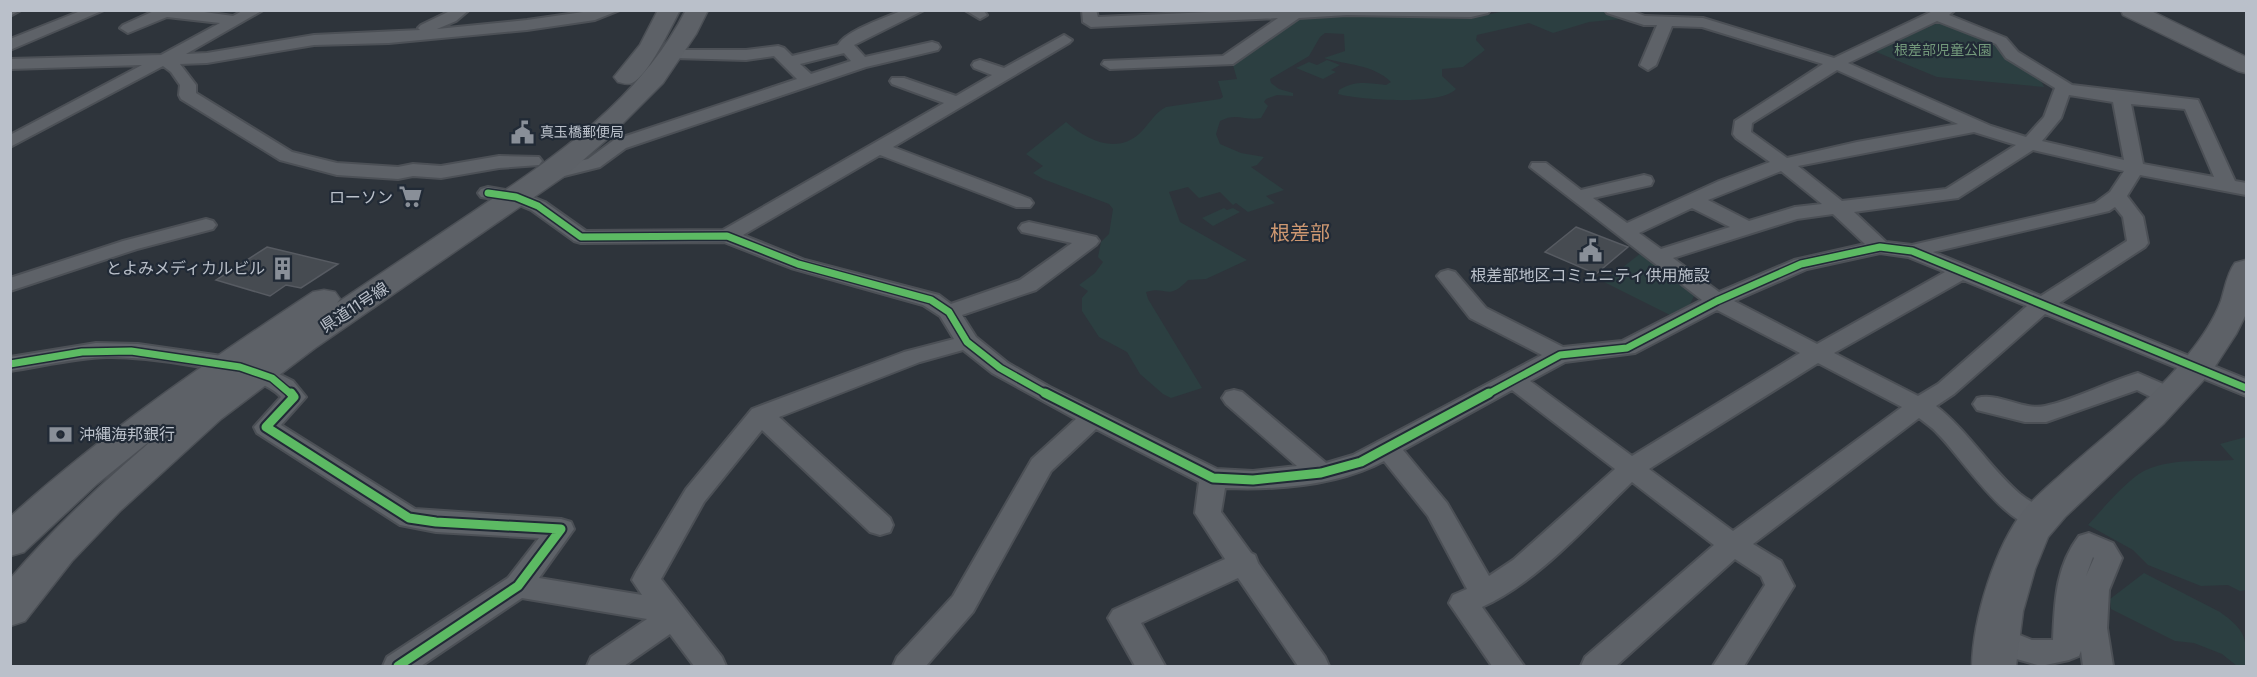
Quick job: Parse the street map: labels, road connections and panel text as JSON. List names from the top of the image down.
{
  "streets": {
    "main road": ["県道11号線"]
  },
  "districts": ["根差部"],
  "parks": ["根差部児童公園"],
  "places": {
    "public building": ["真玉橋郵便局", "根差部地区コミュニティ供用施設"],
    "supermarket": ["ローソン"],
    "building": ["とよみメディカルビル"],
    "bank": ["沖縄海邦銀行"]
  }
}
